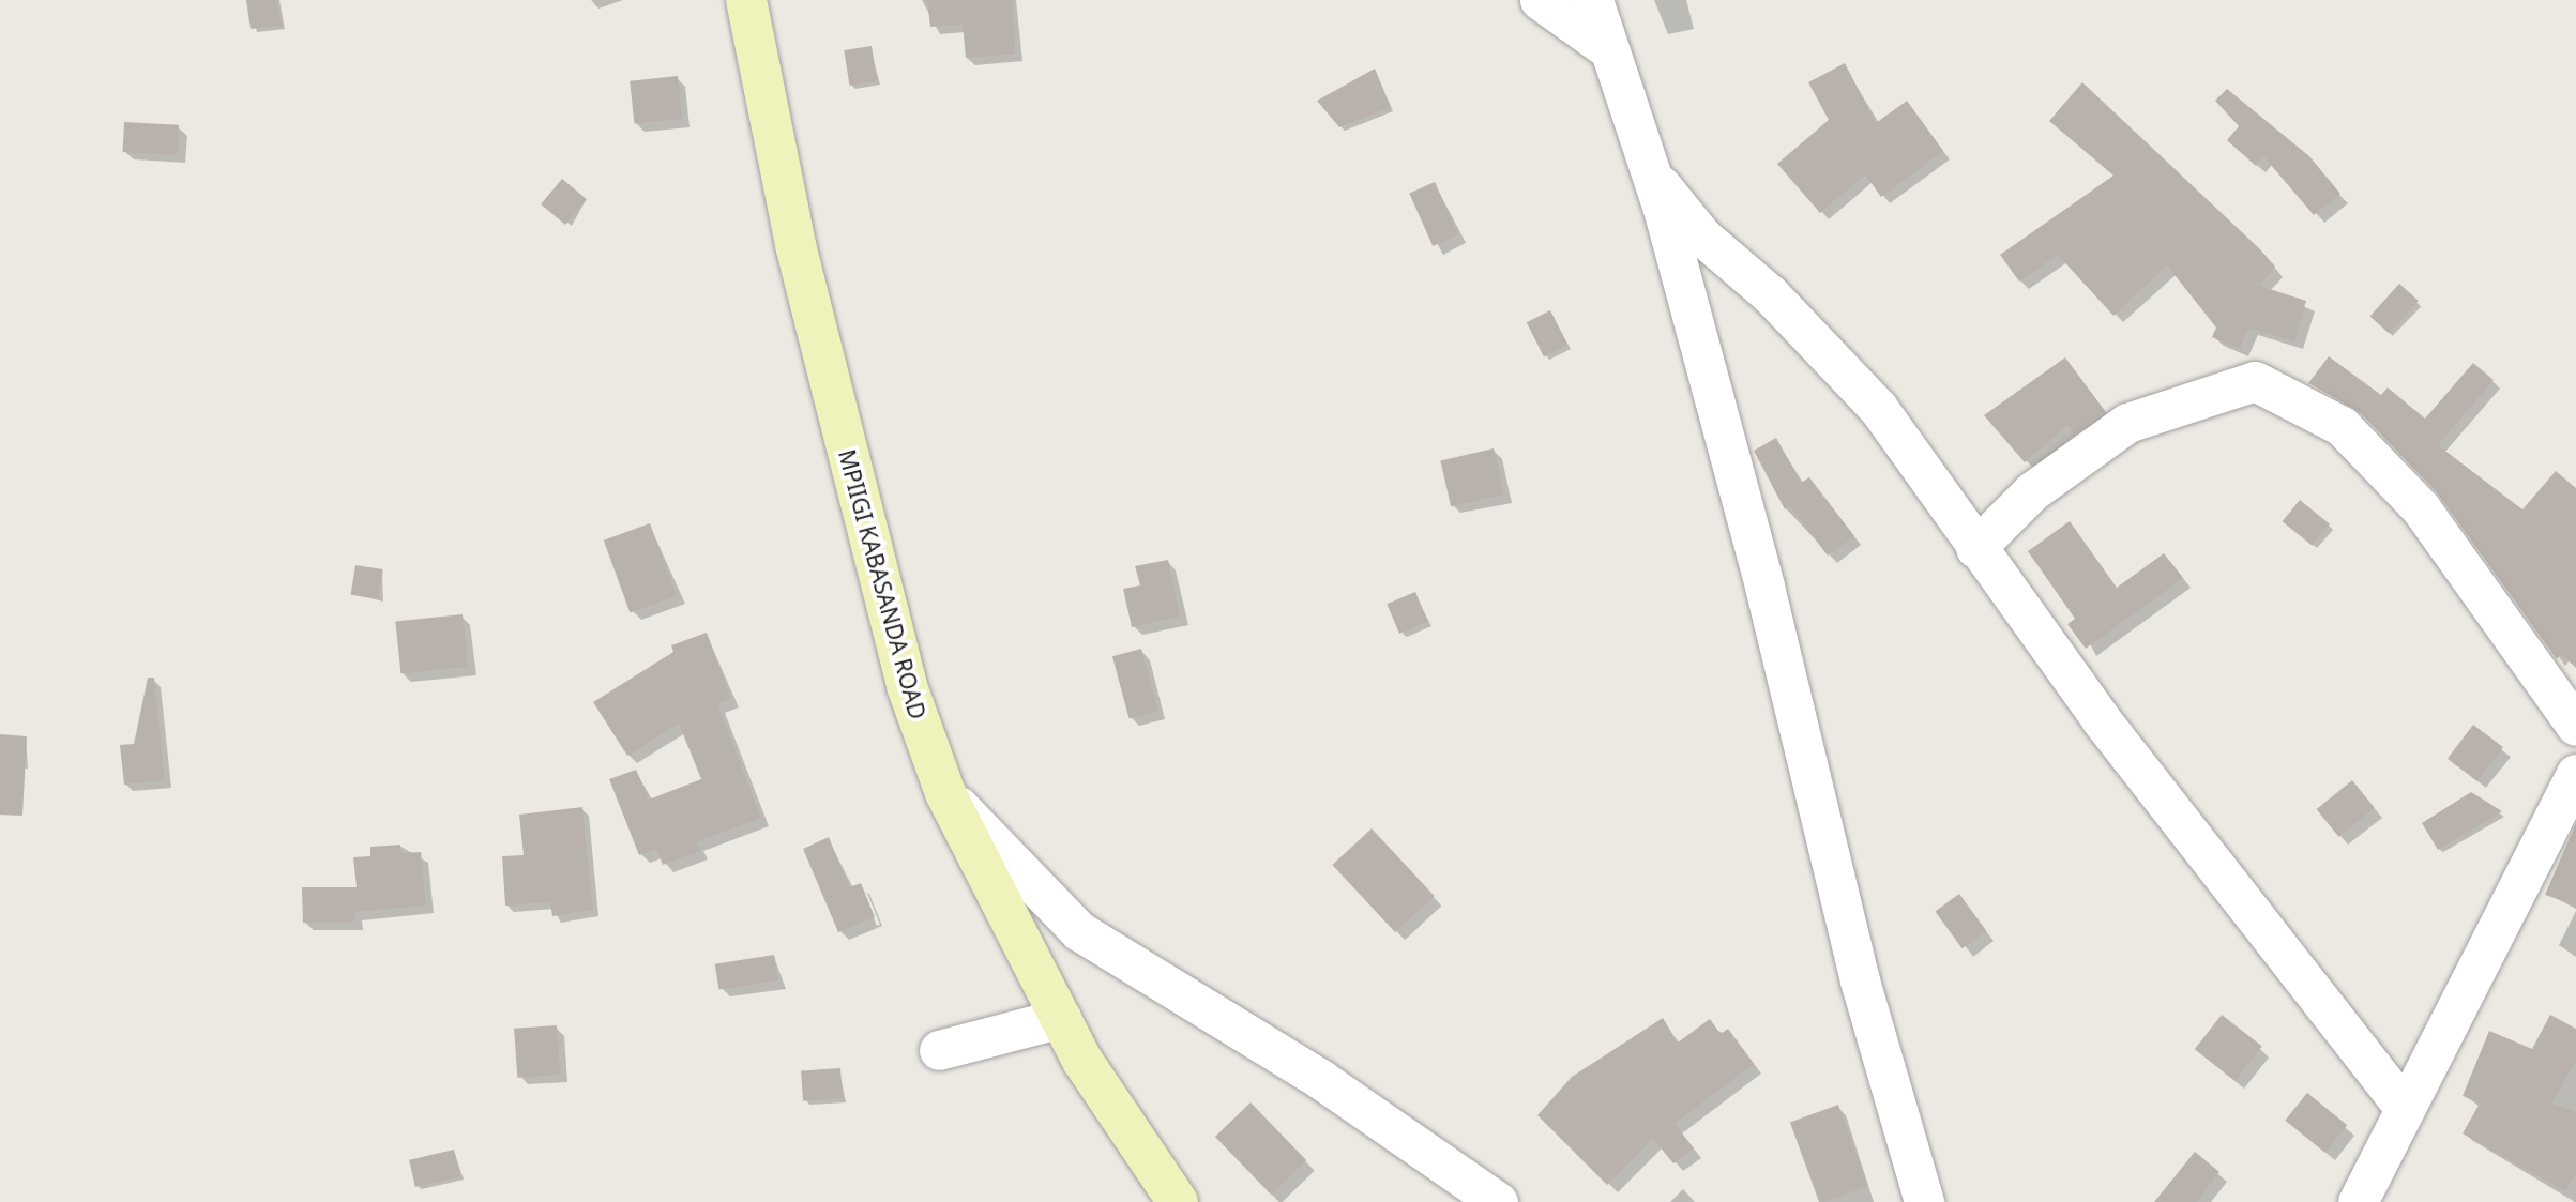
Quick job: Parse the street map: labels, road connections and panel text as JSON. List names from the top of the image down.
{
  "streets": {
    "main road": ["MPIIGI KABASANDA ROAD"]
  }
}
